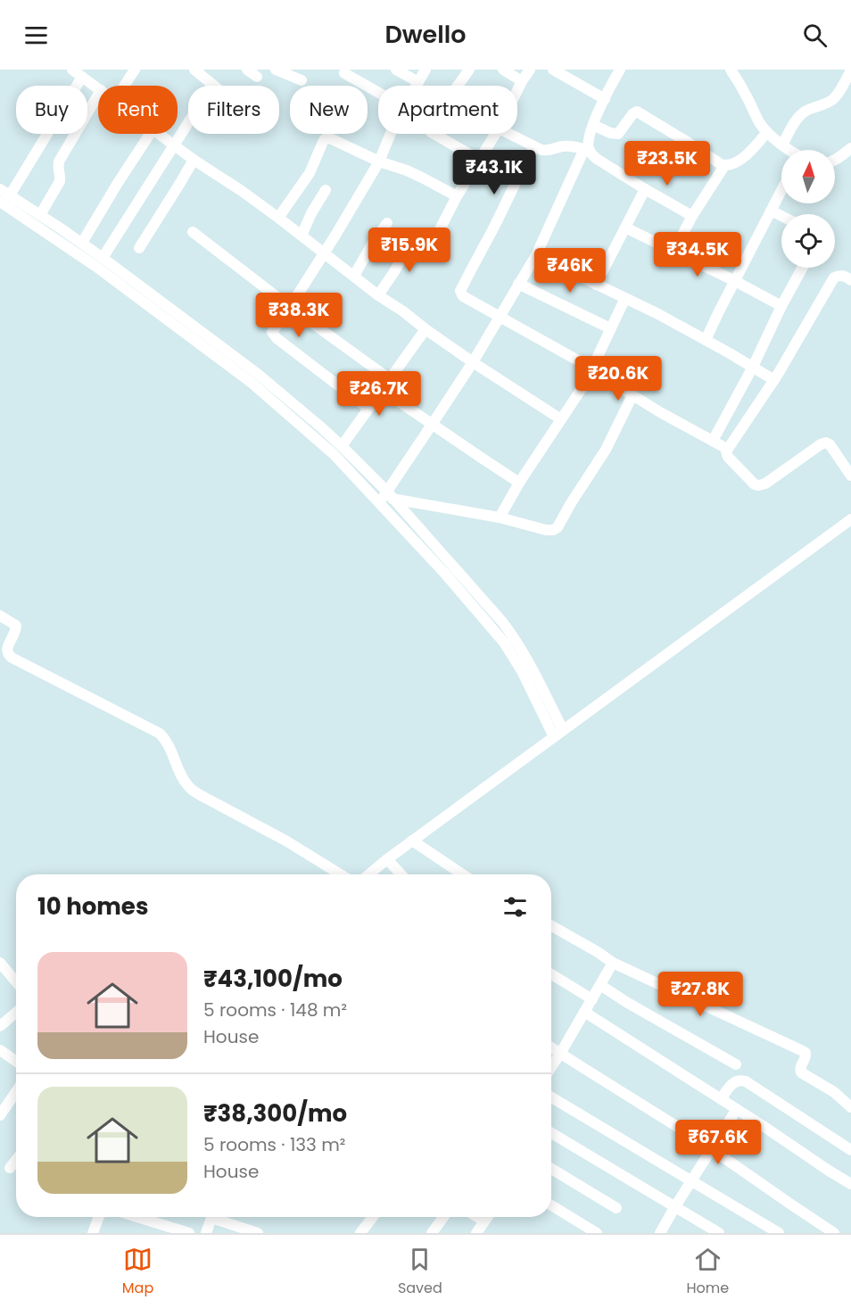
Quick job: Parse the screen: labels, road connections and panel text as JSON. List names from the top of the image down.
{
  "north": "top",
  "page": {
    "header": "Dwello",
    "chip": [
      "Buy",
      "Rent",
      "Filters",
      "New",
      "Apartment"
    ],
    "price": [
      "₹23.5K",
      "₹43.1K",
      "₹15.9K",
      "₹34.5K",
      "₹46K",
      "₹38.3K",
      "₹20.6K",
      "₹26.7K",
      "₹27.8K",
      "₹67.6K"
    ],
    "heading": "10 homes",
    "list": [
      {
        "name": "₹43,100/mo",
        "note": "5 rooms · 148 m² · House"
      },
      {
        "name": "₹38,300/mo",
        "note": "5 rooms · 133 m² · House"
      }
    ],
    "tabs": ["Map", "Saved", "Home"]
  }
}
